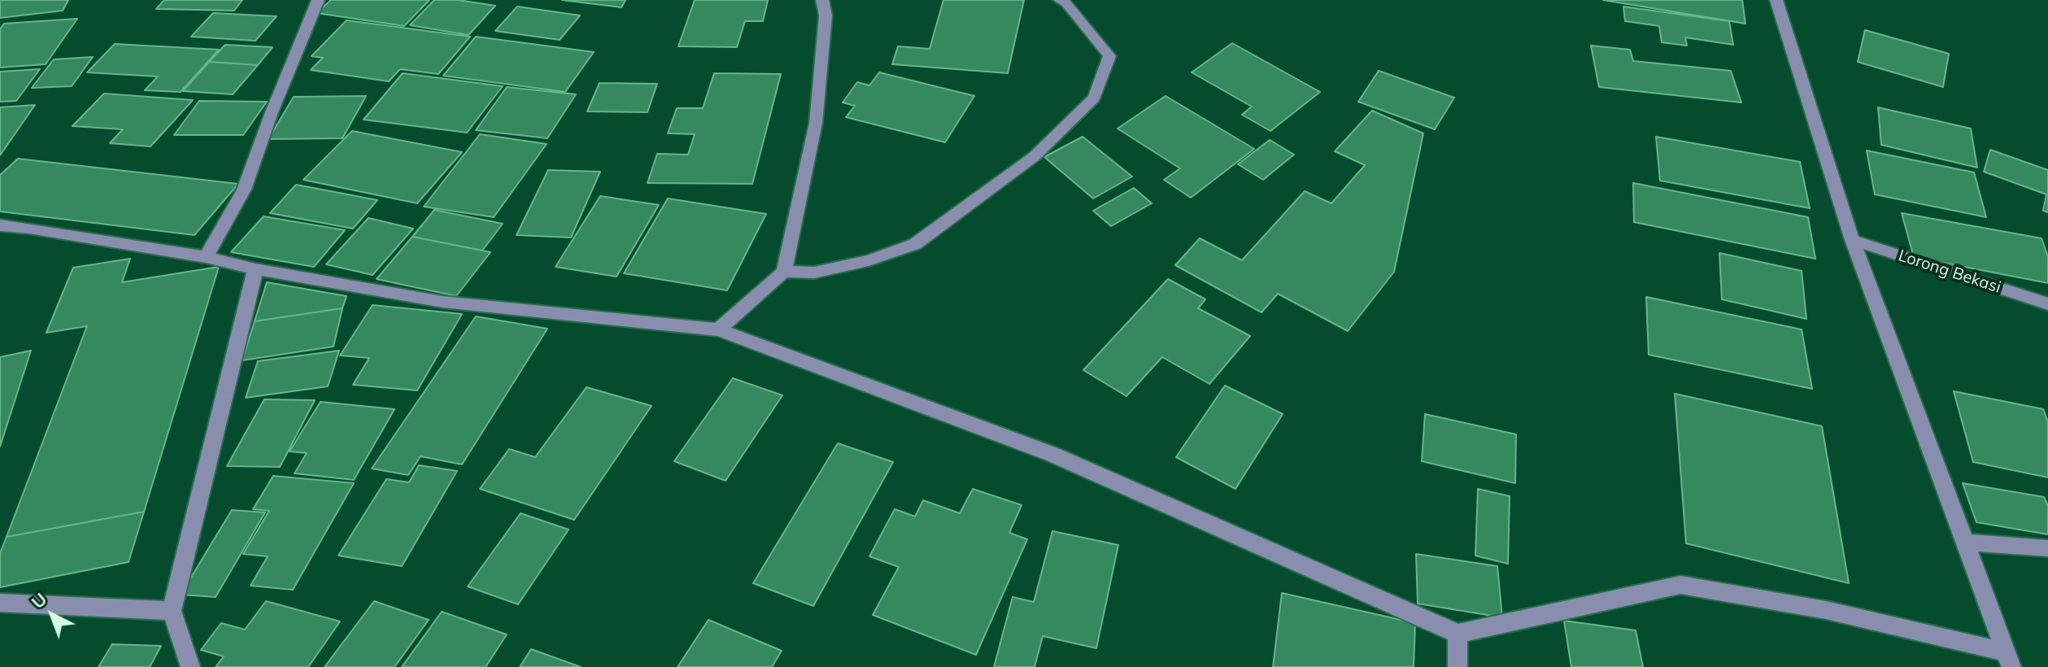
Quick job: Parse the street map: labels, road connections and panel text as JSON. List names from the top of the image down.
{
  "streets": {
    "street": ["Lorong Bekasi"]
  },
  "north": "top left"
}
